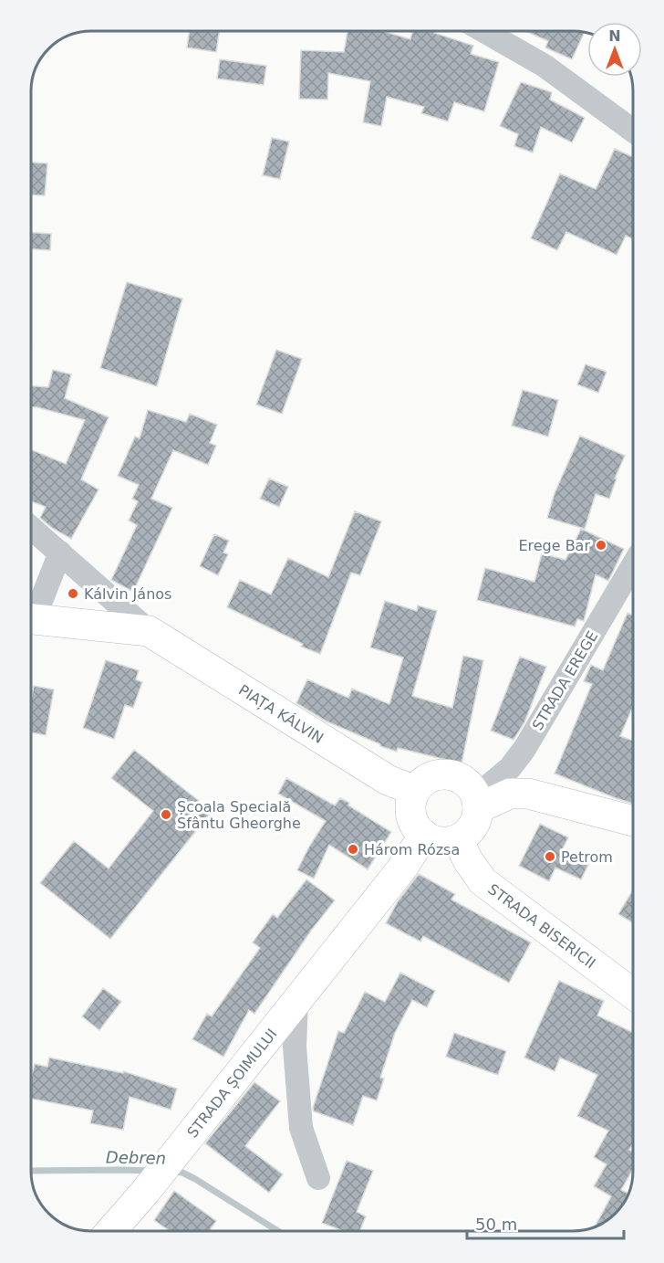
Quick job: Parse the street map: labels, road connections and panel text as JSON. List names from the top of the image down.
{
  "streets": {
    "main road": ["PIAȚA KÁLVIN", "STRADA BISERICII", "STRADA ȘOIMULUI"],
    "street": ["STRADA EREGE"]
  },
  "crossings": [
    ["STRADA EREGE", "PIAȚA KÁLVIN"],
    ["STRADA EREGE", "STRADA BISERICII"],
    ["STRADA EREGE", "STRADA ȘOIMULUI"],
    ["PIAȚA KÁLVIN", "STRADA BISERICII"],
    ["PIAȚA KÁLVIN", "STRADA ȘOIMULUI"],
    ["STRADA BISERICII", "STRADA ȘOIMULUI"]
  ],
  "water": ["Debren"],
  "places": [
    "Erege Bar",
    "Kálvin János",
    "Școala Specială Sfântu Gheorghe",
    "Három Rózsa",
    "Petrom"
  ],
  "scale_bar": "50 m",
  "north": "top"
}
